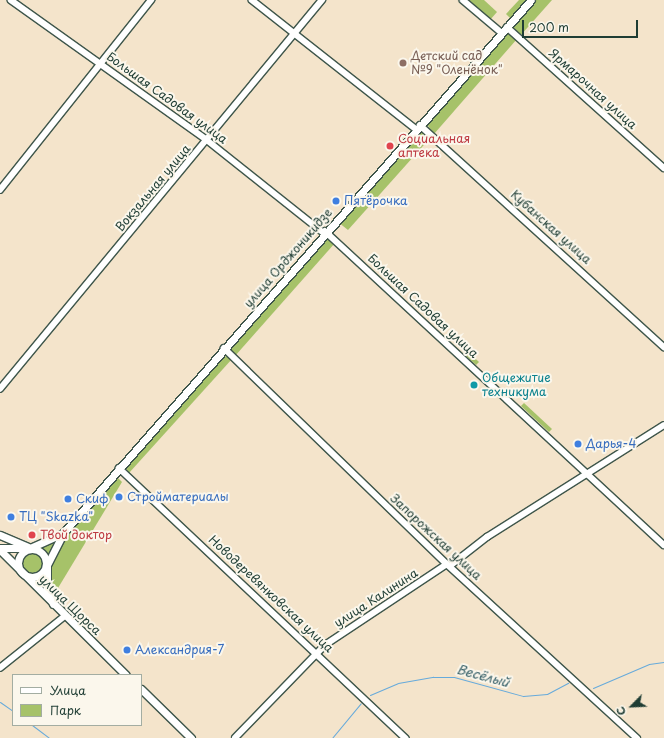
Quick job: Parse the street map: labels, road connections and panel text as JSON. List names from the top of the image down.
{
  "streets": {
    "main road": ["улица Орджоникидзе", "улица Щорса"],
    "street": [
      "Ярмарочная улица",
      "Большая Садовая улица",
      "Вокзальная улица",
      "Кубанская улица",
      "Запорожская улица",
      "Новодеревянковская улица",
      "улица Калинина"
    ]
  },
  "crossings": [
    ["Ярмарочная улица", "улица Орджоникидзе"],
    ["Большая Садовая улица", "Вокзальная улица"],
    ["Большая Садовая улица", "улица Орджоникидзе"],
    ["Большая Садовая улица", "улица Калинина"],
    ["Вокзальная улица", "Кубанская улица"],
    ["Кубанская улица", "улица Орджоникидзе"],
    ["улица Орджоникидзе", "Запорожская улица"],
    ["улица Орджоникидзе", "Новодеревянковская улица"],
    ["Запорожская улица", "улица Калинина"],
    ["Новодеревянковская улица", "улица Калинина"]
  ],
  "water": ["Весёлый"],
  "places": [
    "Детский сад №9 \"Оленёнок\"",
    "Социальная аптека",
    "Пятёрочка",
    "Общежитие техникума",
    "Дарья-4",
    "Стройматериалы",
    "Скиф",
    "ТЦ \"Skazka\"",
    "Твой доктор",
    "Александрия-7"
  ],
  "legend": ["Улица", "Парк"],
  "scale_bar": "200 m",
  "north": "bottom left"
}
